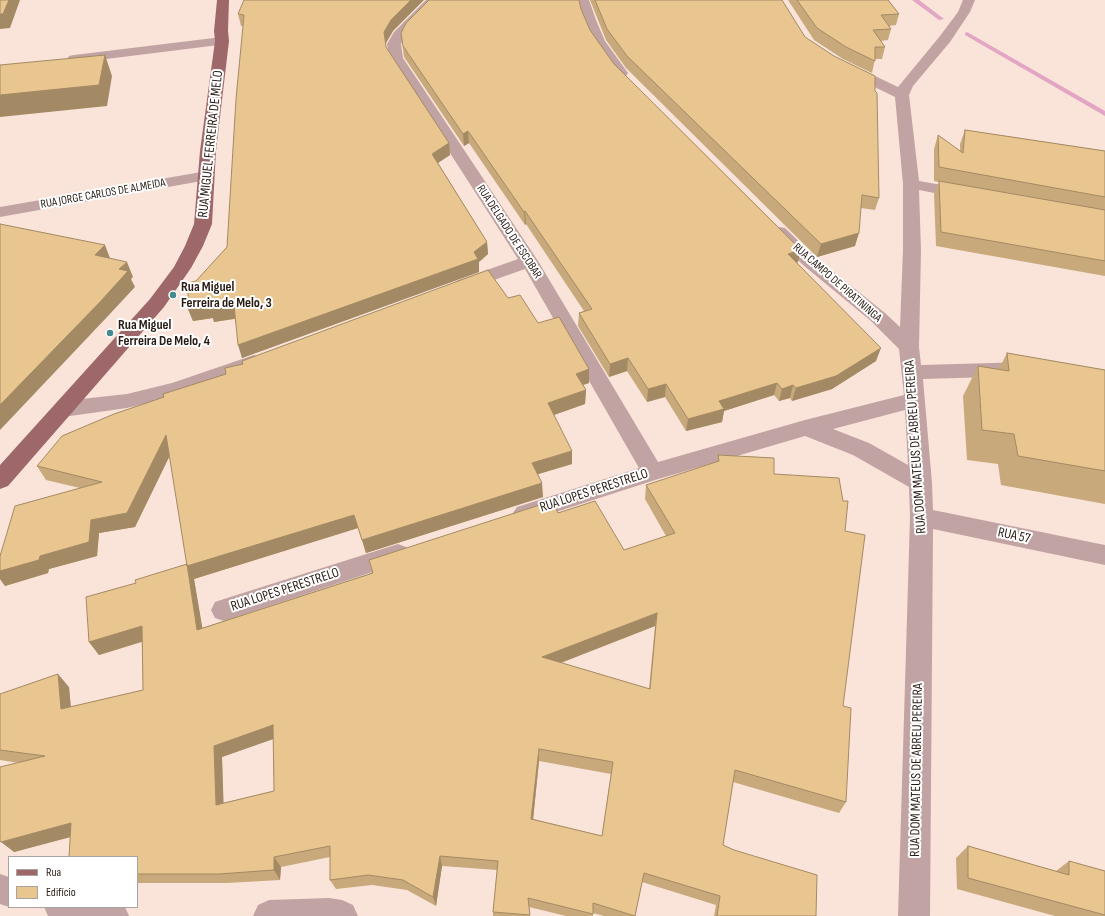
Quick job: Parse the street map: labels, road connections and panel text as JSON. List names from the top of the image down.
{
  "streets": {
    "main road": ["RUA MIGUEL FERREIRA DE MELO"],
    "street": [
      "RUA JORGE CARLOS DE ALMEIDA",
      "RUA DELGADO DE ESCOBAR",
      "RUA CAMPO DE PIRATININGA",
      "RUA DOM MATEUS DE ABREU PEREIRA",
      "RUA LOPES PERESTRELO",
      "RUA 57"
    ]
  },
  "crossings": [
    ["RUA MIGUEL FERREIRA DE MELO", "RUA JORGE CARLOS DE ALMEIDA"],
    ["RUA DELGADO DE ESCOBAR", "RUA LOPES PERESTRELO"],
    ["RUA CAMPO DE PIRATININGA", "RUA DOM MATEUS DE ABREU PEREIRA"],
    ["RUA DOM MATEUS DE ABREU PEREIRA", "RUA LOPES PERESTRELO"],
    ["RUA DOM MATEUS DE ABREU PEREIRA", "RUA 57"]
  ],
  "places": ["Rua Miguel Ferreira de Melo, 3", "Rua Miguel Ferreira De Melo, 4"],
  "legend": ["Rua", "Edifício"]
}
